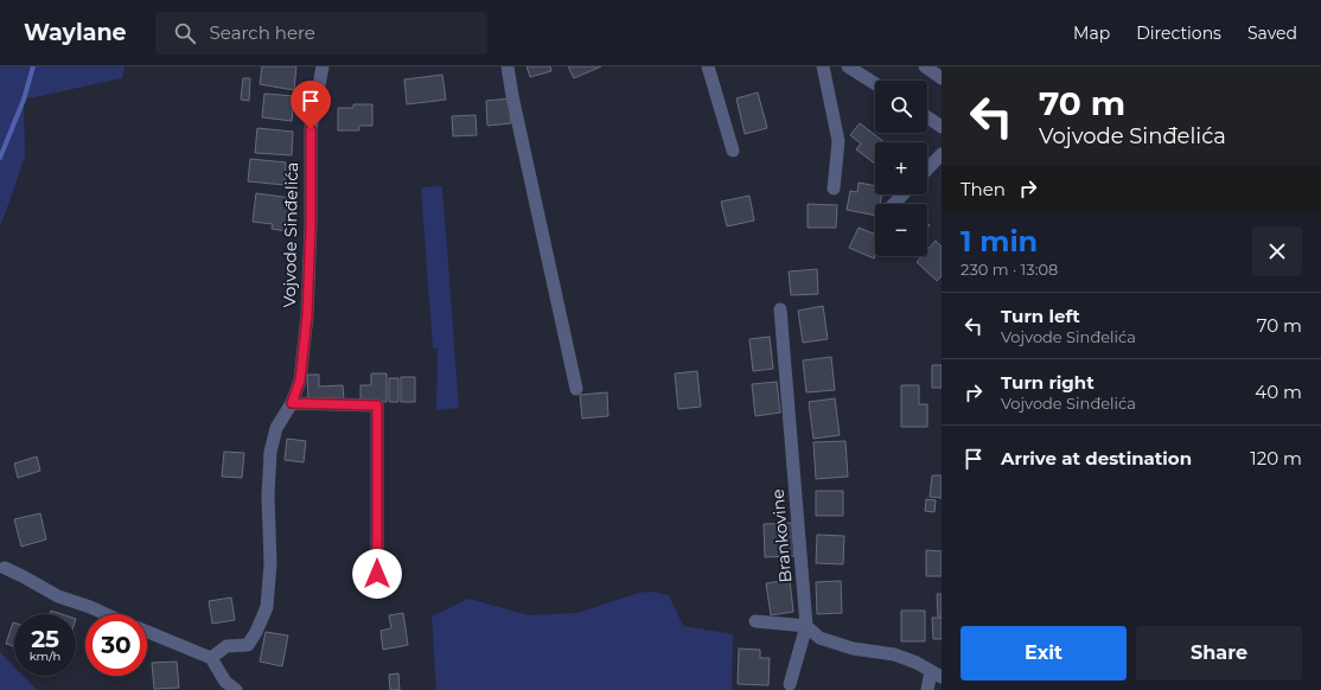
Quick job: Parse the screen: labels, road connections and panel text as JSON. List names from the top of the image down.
{
  "streets": {
    "street": ["Vojvode Sinđelića", "Brankovine"]
  },
  "page": {
    "header": "Waylane",
    "search": "Search here",
    "nav": ["Map", "Directions", "Saved"],
    "turn": ["70 m", "Vojvode Sinđelića"],
    "map_buttons": ["+", "−"],
    "then": "Then",
    "heading": ["1 min", "230 m · 13:08"],
    "list": [
      {
        "name": "Turn left",
        "note": "Vojvode Sinđelića",
        "value": "70 m"
      },
      {
        "name": "Turn right",
        "note": "Vojvode Sinđelića",
        "value": "40 m"
      },
      {
        "name": "Arrive at destination",
        "value": "120 m"
      }
    ],
    "speed": "25 km/h",
    "limit": "30",
    "buttons": ["Exit", "Share"]
  }
}
